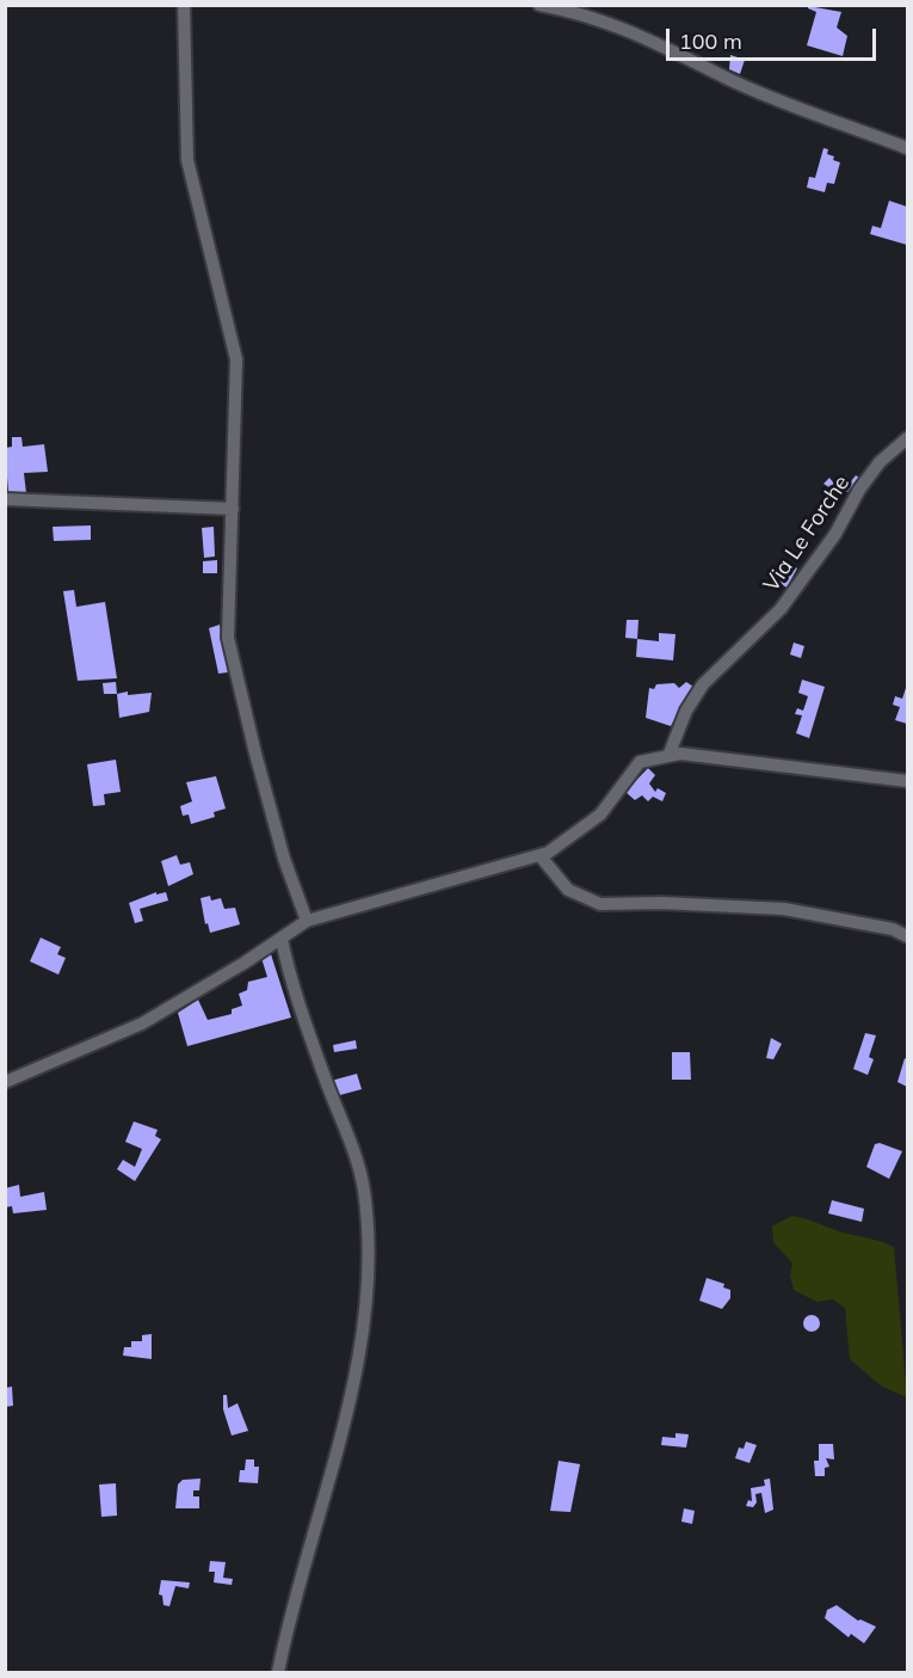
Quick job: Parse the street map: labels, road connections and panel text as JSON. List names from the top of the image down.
{
  "streets": {
    "street": ["Via Le Forche"]
  },
  "scale_bar": "100 m"
}
